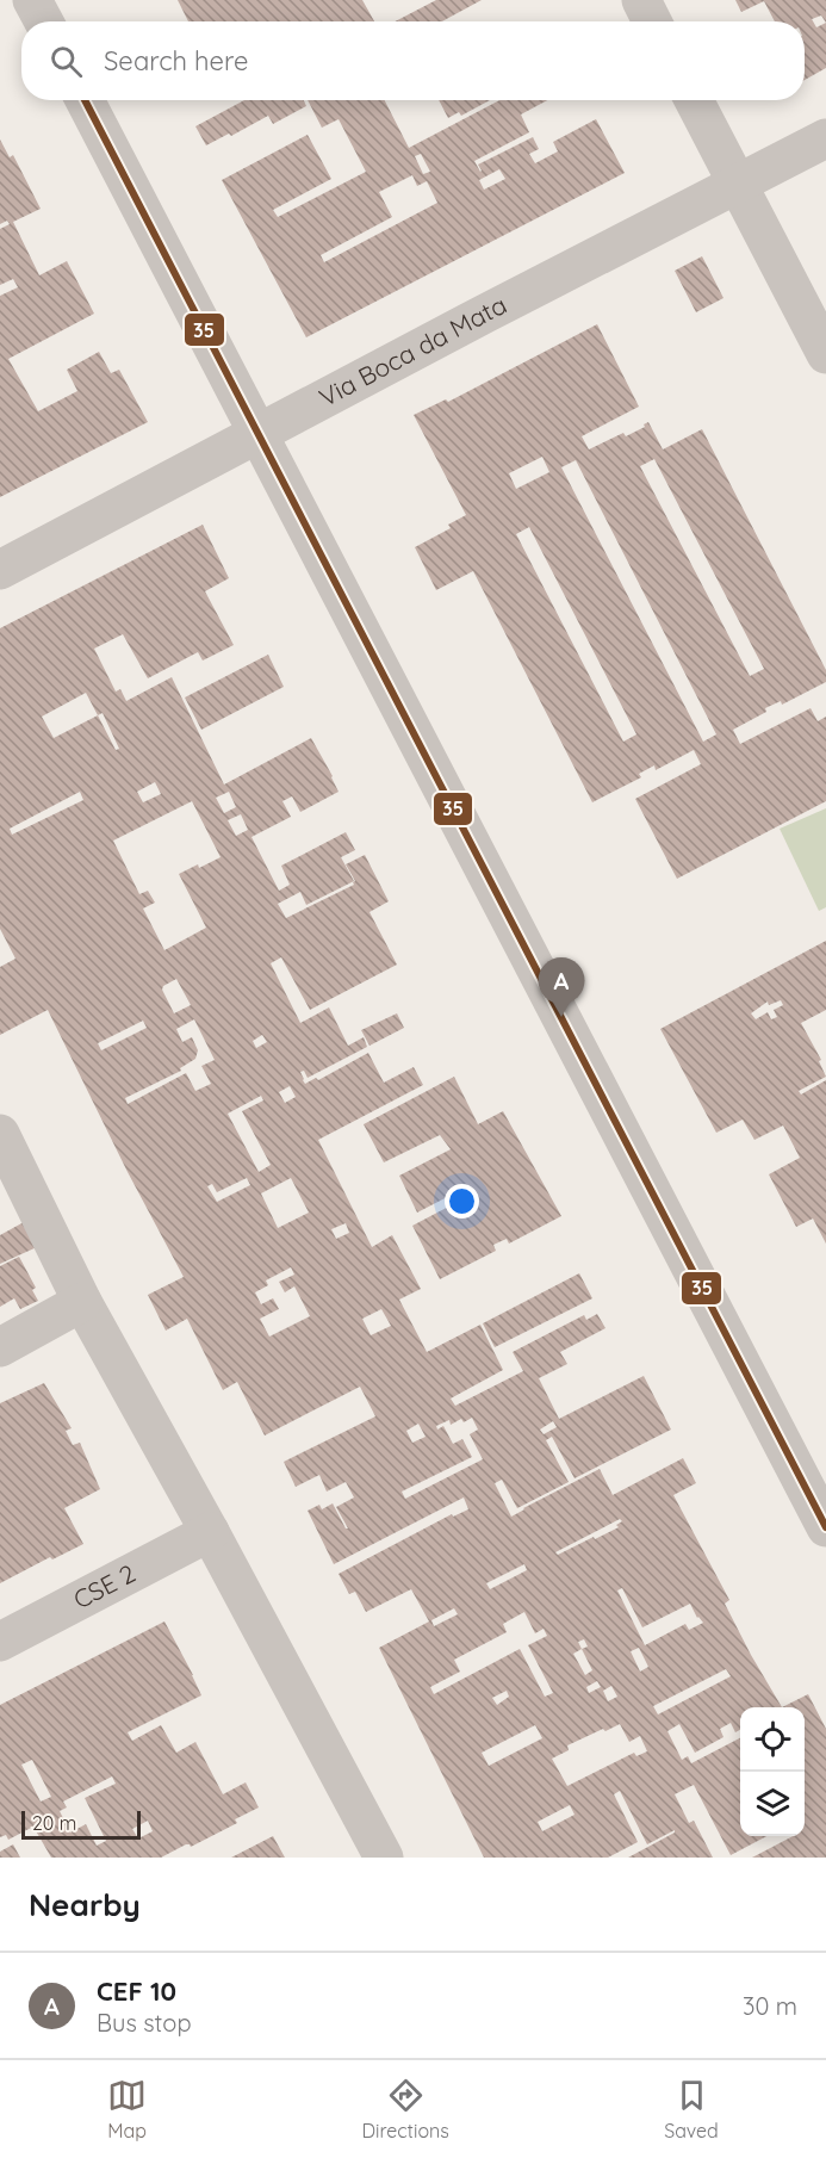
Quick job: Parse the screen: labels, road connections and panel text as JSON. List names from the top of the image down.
{
  "streets": {
    "street": ["Via Boca da Mata", "CSE 2"]
  },
  "lines": ["transit line 35"],
  "scale_bar": "20 m",
  "page": {
    "search": "Search here",
    "pins": "A",
    "scale": "20 m",
    "heading": "Nearby",
    "list": [
      {
        "mark": "A",
        "name": "CEF 10",
        "note": "Bus stop",
        "value": "30 m"
      }
    ],
    "nav": ["Map", "Directions", "Saved"]
  }
}
